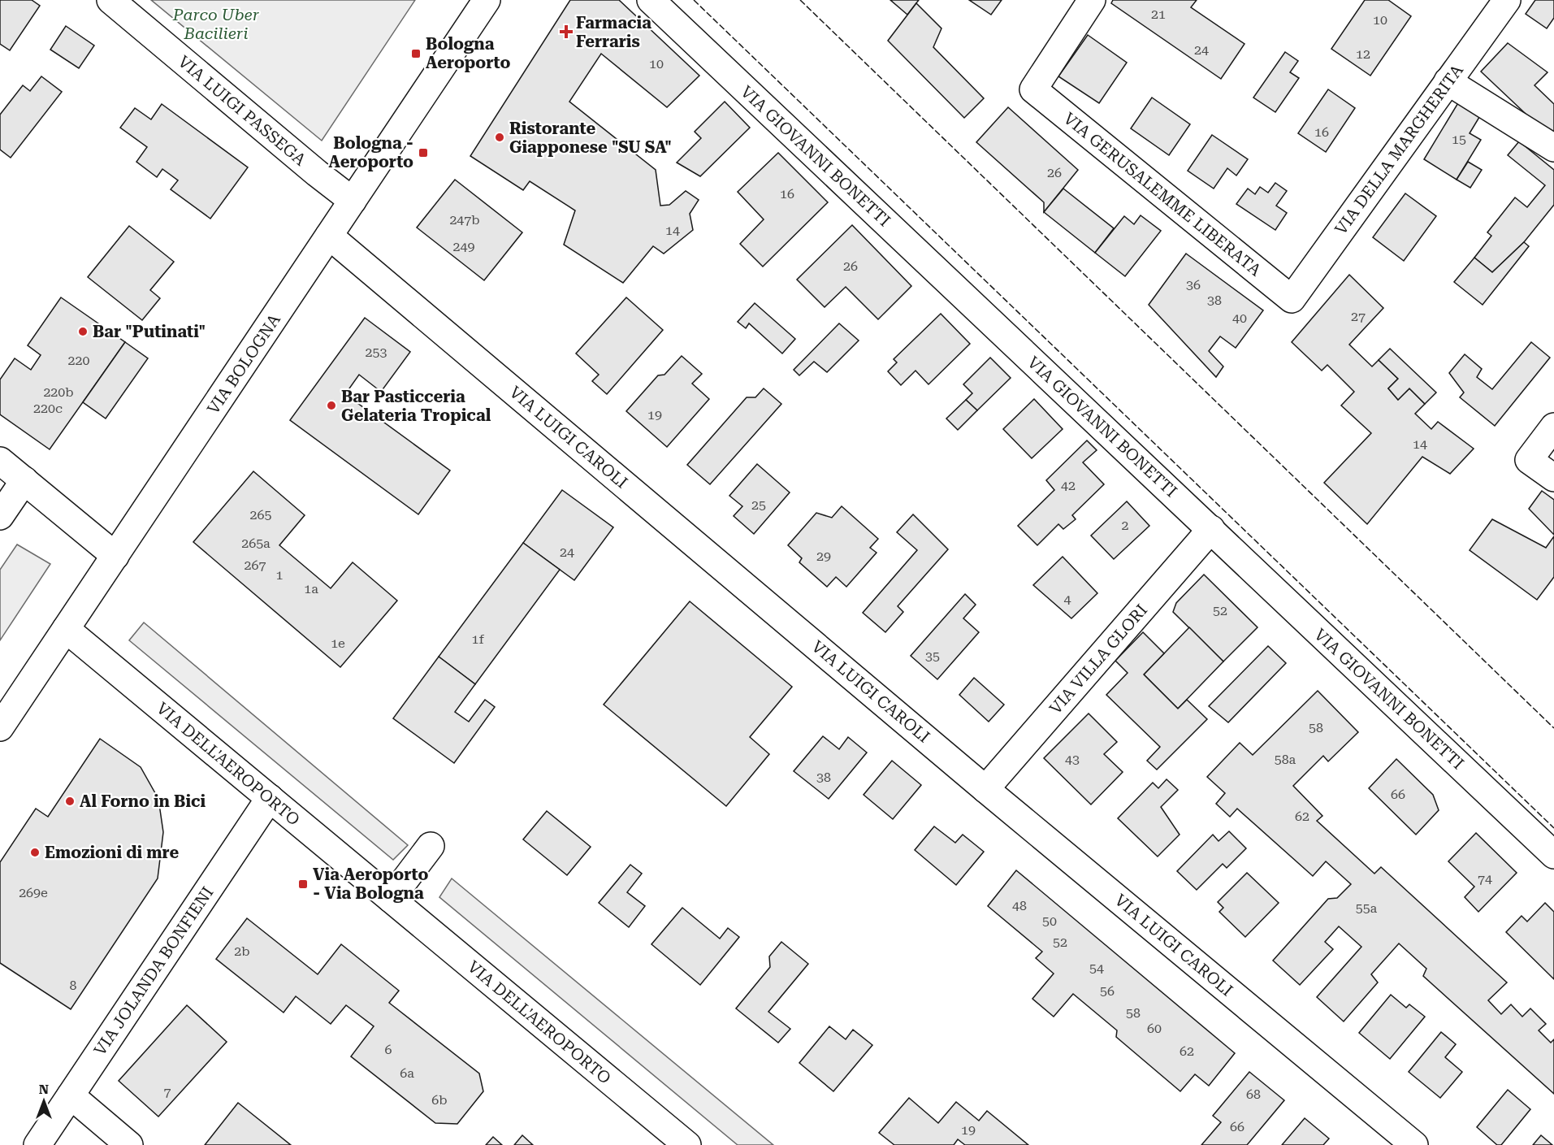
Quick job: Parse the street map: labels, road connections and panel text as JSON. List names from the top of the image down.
{
  "streets": {
    "street": [
      "VIA LUIGI PASSEGA",
      "VIA DELLA MARGHERITA",
      "VIA GIOVANNI BONETTI",
      "VIA GERUSALEMME LIBERATA",
      "VIA BOLOGNA",
      "VIA LUIGI CAROLI",
      "VIA VILLA GLORI",
      "VIA DELL'AEROPORTO",
      "VIA JOLANDA BONFIENI"
    ]
  },
  "crossings": [
    ["VIA LUIGI PASSEGA", "VIA BOLOGNA"],
    ["VIA DELLA MARGHERITA", "VIA GERUSALEMME LIBERATA"],
    ["VIA GIOVANNI BONETTI", "VIA VILLA GLORI"],
    ["VIA BOLOGNA", "VIA LUIGI CAROLI"],
    ["VIA BOLOGNA", "VIA DELL'AEROPORTO"],
    ["VIA LUIGI CAROLI", "VIA VILLA GLORI"],
    ["VIA DELL'AEROPORTO", "VIA JOLANDA BONFIENI"]
  ],
  "parks": ["Parco Uber Bacilieri"],
  "places": {
    "health": ["Farmacia Ferraris"],
    "transit": ["Bologna Aeroporto", "Bologna - Aeroporto", "Via Aeroporto - Via Bologna"],
    "other": [
      "Ristorante Giapponese \"SU SA\"",
      "Bar \"Putinati\"",
      "Bar Pasticceria Gelateria Tropical",
      "Al Forno in Bici",
      "Emozioni di mre"
    ]
  },
  "house_numbers": [
    "21",
    "10",
    "24",
    "12",
    "10",
    "16",
    "15",
    "26",
    "16",
    "247b",
    "14",
    "249",
    "26",
    "36",
    "38",
    "27",
    "40",
    "253",
    "220",
    "220b",
    "220c",
    "19",
    "14",
    "42",
    "25",
    "265",
    "2",
    "265a",
    "24",
    "29",
    "267",
    "1",
    "1a",
    "4",
    "52",
    "1f",
    "1e",
    "35",
    "58",
    "43",
    "58a",
    "38",
    "66",
    "62",
    "74",
    "269e",
    "48",
    "55a",
    "50",
    "52",
    "2b",
    "54",
    "8",
    "56",
    "58",
    "60",
    "6",
    "62",
    "6a",
    "7",
    "68",
    "6b",
    "66",
    "19"
  ],
  "north": "top"
}
